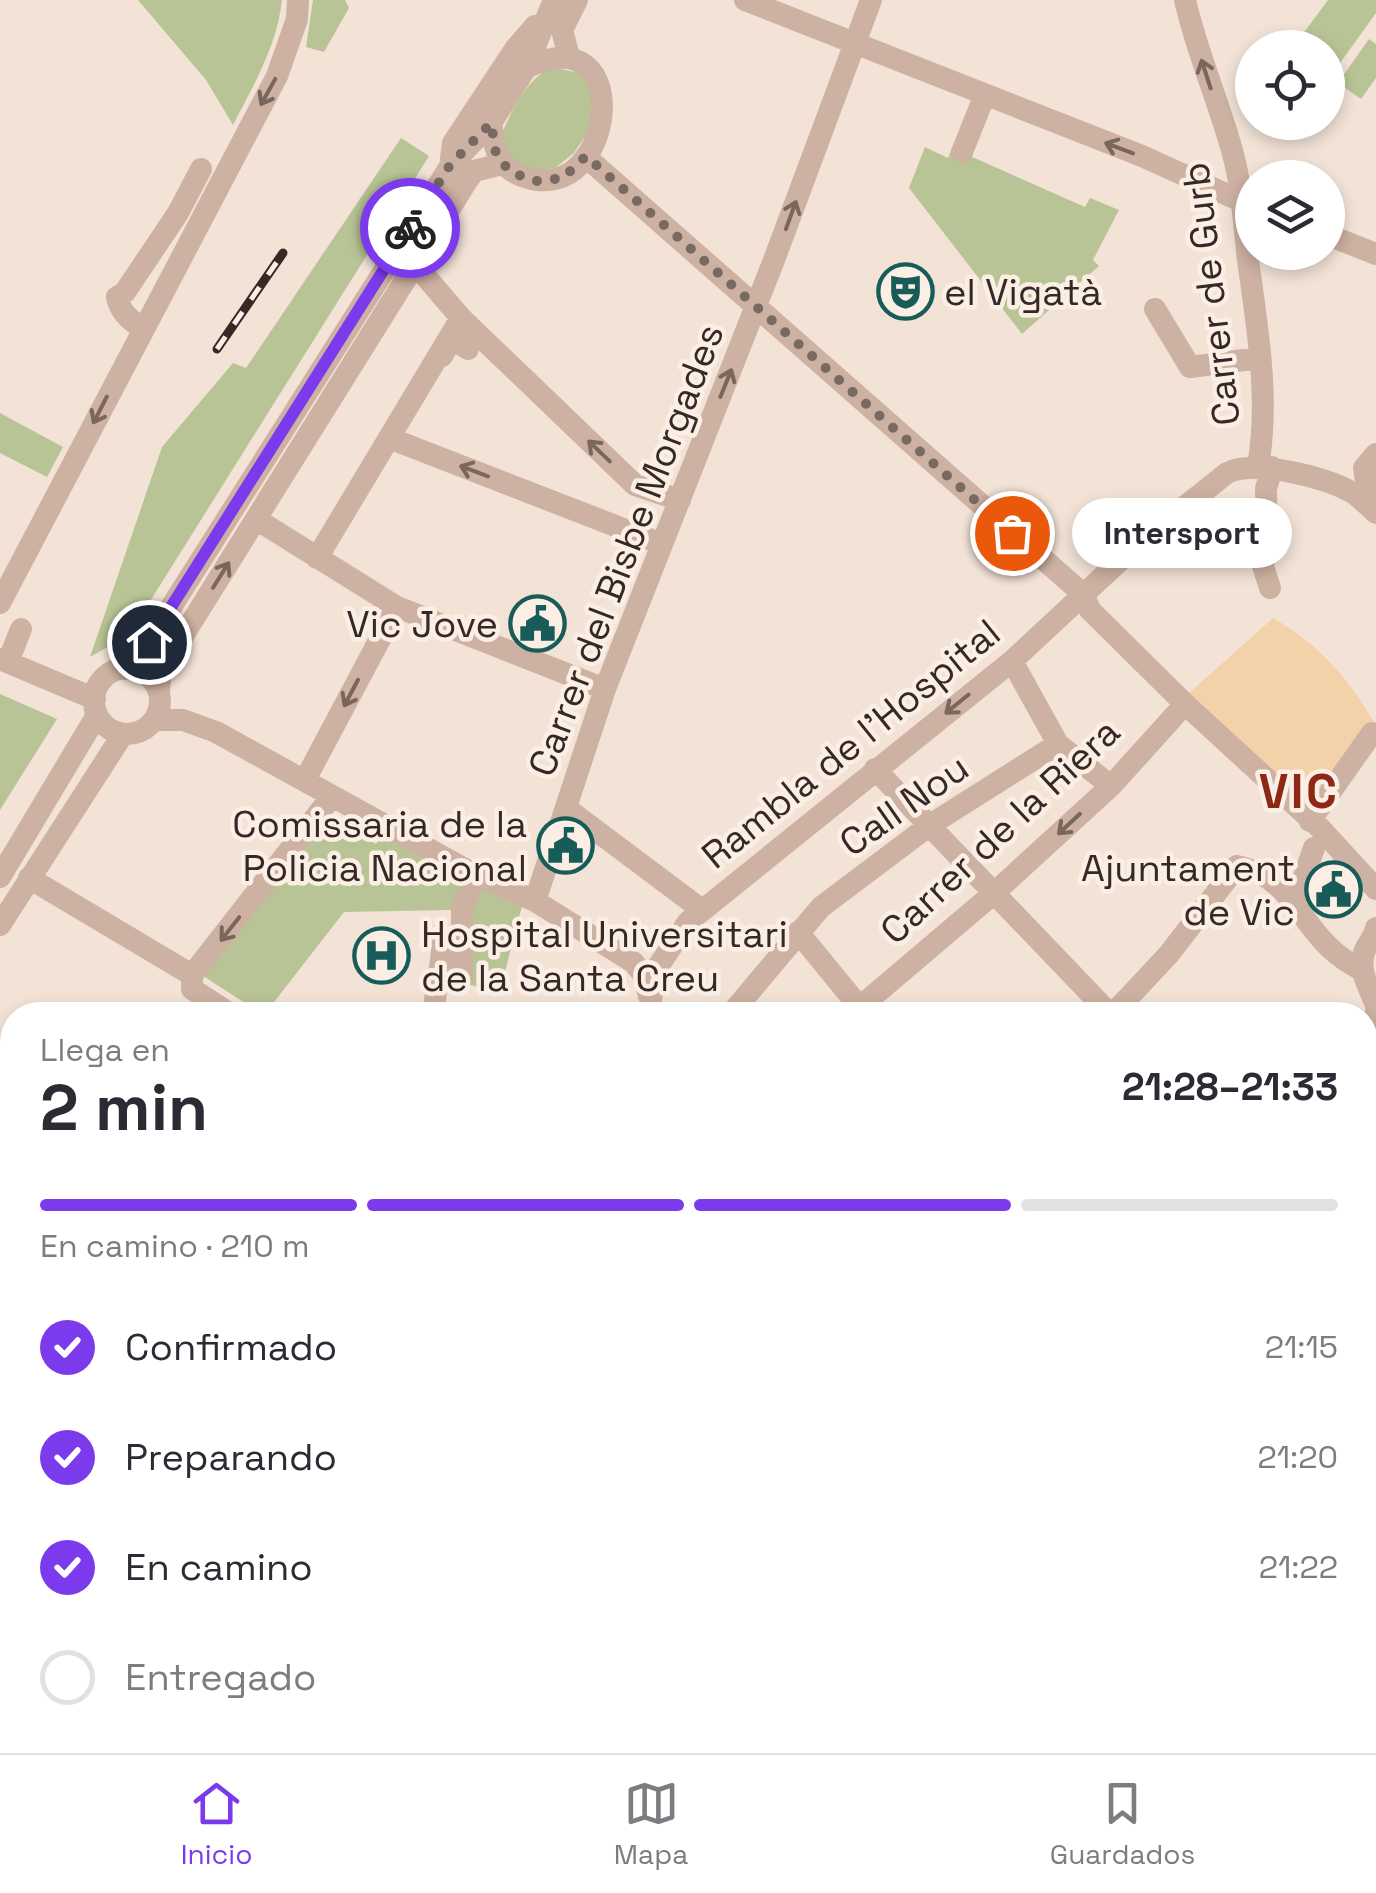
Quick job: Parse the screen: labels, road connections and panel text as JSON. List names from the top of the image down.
{
  "streets": {
    "street": [
      "Carrer de Gurb",
      "Carrer del Bisbe Morgades",
      "Rambla de l'Hospital",
      "Call Nou",
      "Carrer de la Riera"
    ]
  },
  "crossings": [
    ["Carrer de Gurb", "Rambla de l'Hospital"]
  ],
  "one_way": ["Carrer del Bisbe Morgades", "Carrer de la Riera"],
  "districts": ["VIC"],
  "places": {
    "theatre": ["el Vigatà"],
    "other": ["Intersport"],
    "public building": ["Vic Jove", "Comissaria de la Policia Nacional", "Ajuntament de Vic"],
    "hospital": ["Hospital Universitari de la Santa Creu"]
  },
  "page": {
    "bubble": "Intersport",
    "heading": ["2 min", "Llega en", "21:28–21:33"],
    "bar": "En camino · 210 m",
    "list": [
      ["Confirmado", "21:15"],
      ["Preparando", "21:20"],
      ["En camino", "21:22"],
      "Entregado"
    ],
    "tabs": ["Inicio", "Mapa", "Guardados"]
  }
}
